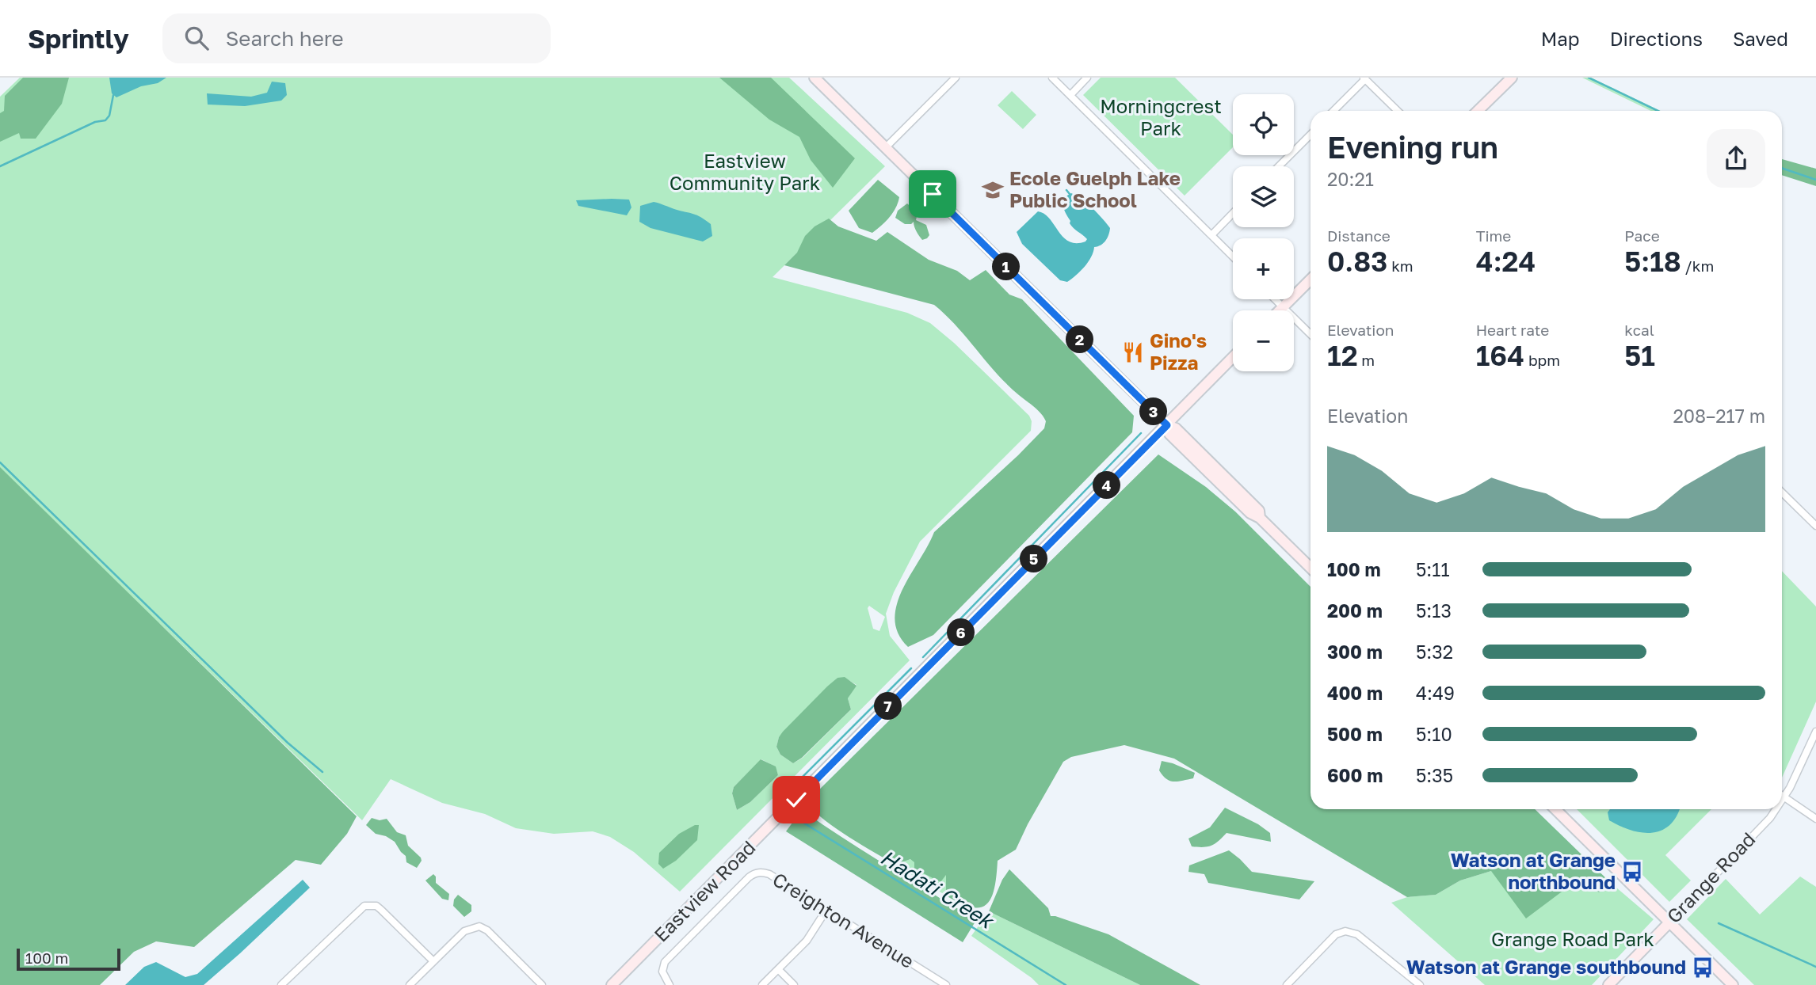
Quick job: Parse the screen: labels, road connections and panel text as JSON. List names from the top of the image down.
{
  "streets": {
    "street": ["Grange Road", "Eastview Road", "Creighton Avenue"]
  },
  "water": ["Hadati Creek"],
  "parks": ["Morningcrest Park", "Eastview Community Park", "Grange Road Park"],
  "places": {
    "school or university": ["Ecole Guelph Lake Public School"],
    "restaurant": ["Gino's Pizza"],
    "bus stop": ["Watson at Grange northbound", "Watson at Grange southbound"]
  },
  "scale_bar": "100 m",
  "page": {
    "header": "Sprintly",
    "search": "Search here",
    "nav": ["Map", "Directions", "Saved"],
    "map_buttons": ["+", "−"],
    "heading": ["Evening run", "20:21"],
    "stats": [
      ["Distance", "0.83 km"],
      ["Time", "4:24"],
      ["Pace", "5:18 /km"],
      ["Elevation", "12 m"],
      ["Heart rate", "164 bpm"],
      ["kcal", "51"]
    ],
    "pins": [
      "1",
      "2",
      "3",
      "4",
      "5",
      "6",
      "7"
    ],
    "chart": ["Elevation", "208–217 m"],
    "list": [
      {
        "name": "100 m",
        "note": "5:11"
      },
      {
        "name": "200 m",
        "note": "5:13"
      },
      {
        "name": "300 m",
        "note": "5:32"
      },
      {
        "name": "400 m",
        "note": "4:49"
      },
      {
        "name": "500 m",
        "note": "5:10"
      },
      {
        "name": "600 m",
        "note": "5:35"
      }
    ],
    "scale": "100 m"
  }
}
